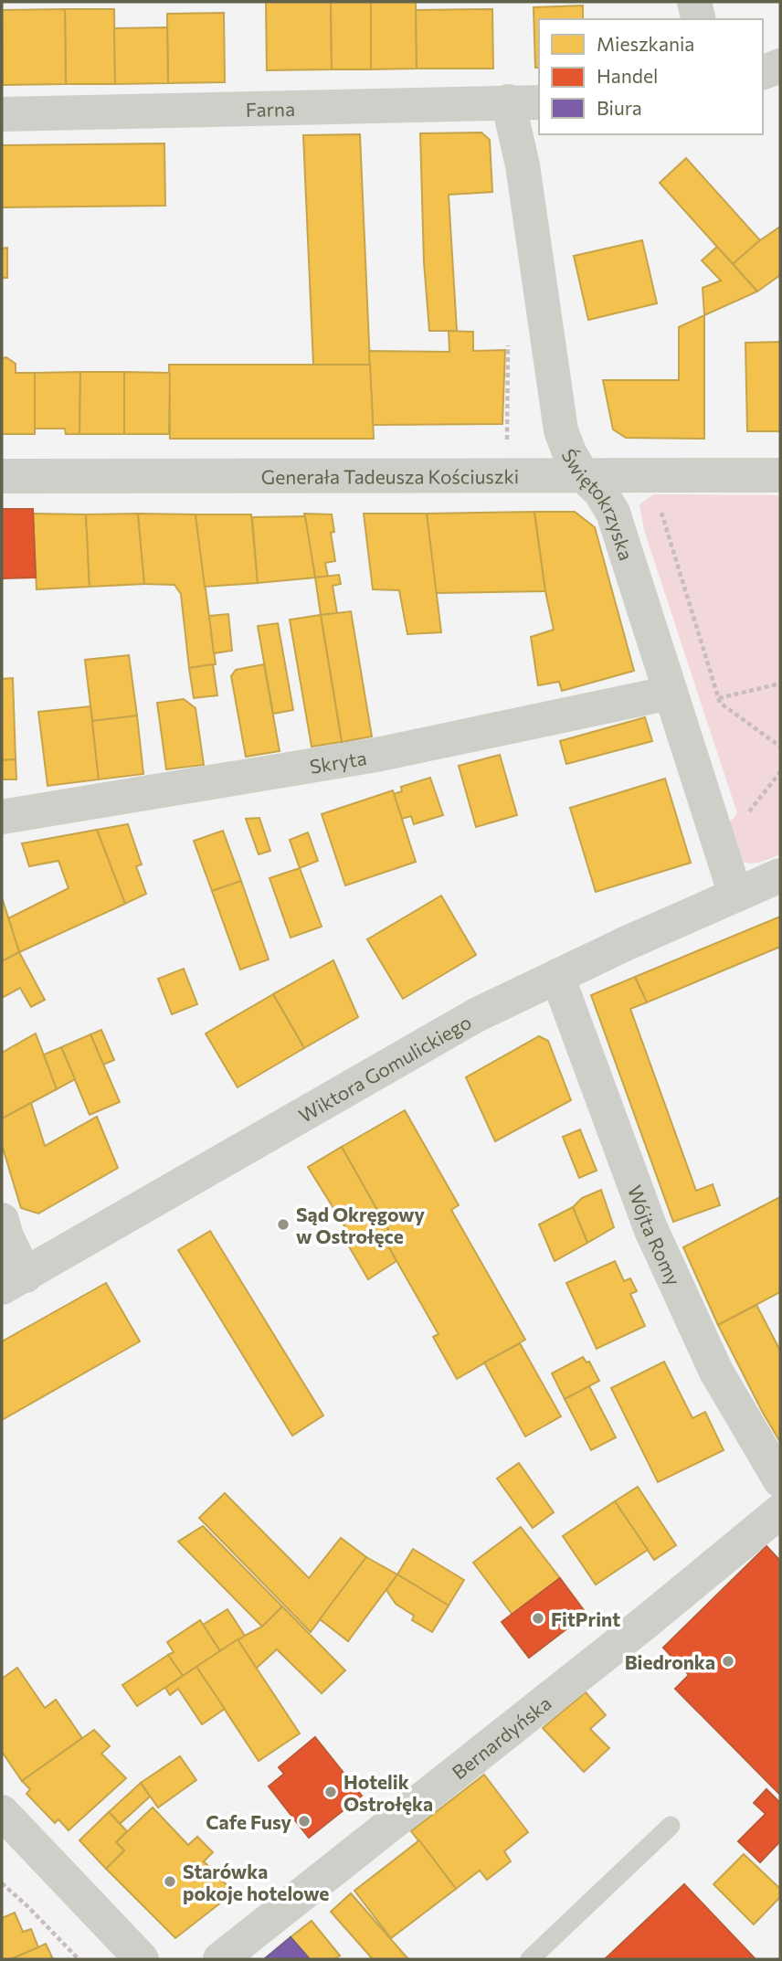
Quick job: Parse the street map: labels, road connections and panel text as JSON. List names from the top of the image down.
{
  "streets": {
    "street": [
      "Farna",
      "Generała Tadeusza Kościuszki",
      "Świętokrzyska",
      "Skryta",
      "Wiktora Gomulickiego",
      "Wójta Romy",
      "Bernardyńska"
    ]
  },
  "crossings": [
    ["Farna", "Świętokrzyska"],
    ["Generała Tadeusza Kościuszki", "Świętokrzyska"],
    ["Świętokrzyska", "Skryta"],
    ["Świętokrzyska", "Wiktora Gomulickiego"],
    ["Wiktora Gomulickiego", "Wójta Romy"]
  ],
  "places": [
    "Sąd Okręgowy w Ostrołęce",
    "FitPrint",
    "Biedronka",
    "Hotelik Ostrołęka",
    "Cafe Fusy",
    "Starówka pokoje hotelowe"
  ],
  "legend": ["Mieszkania", "Handel", "Biura"]
}
